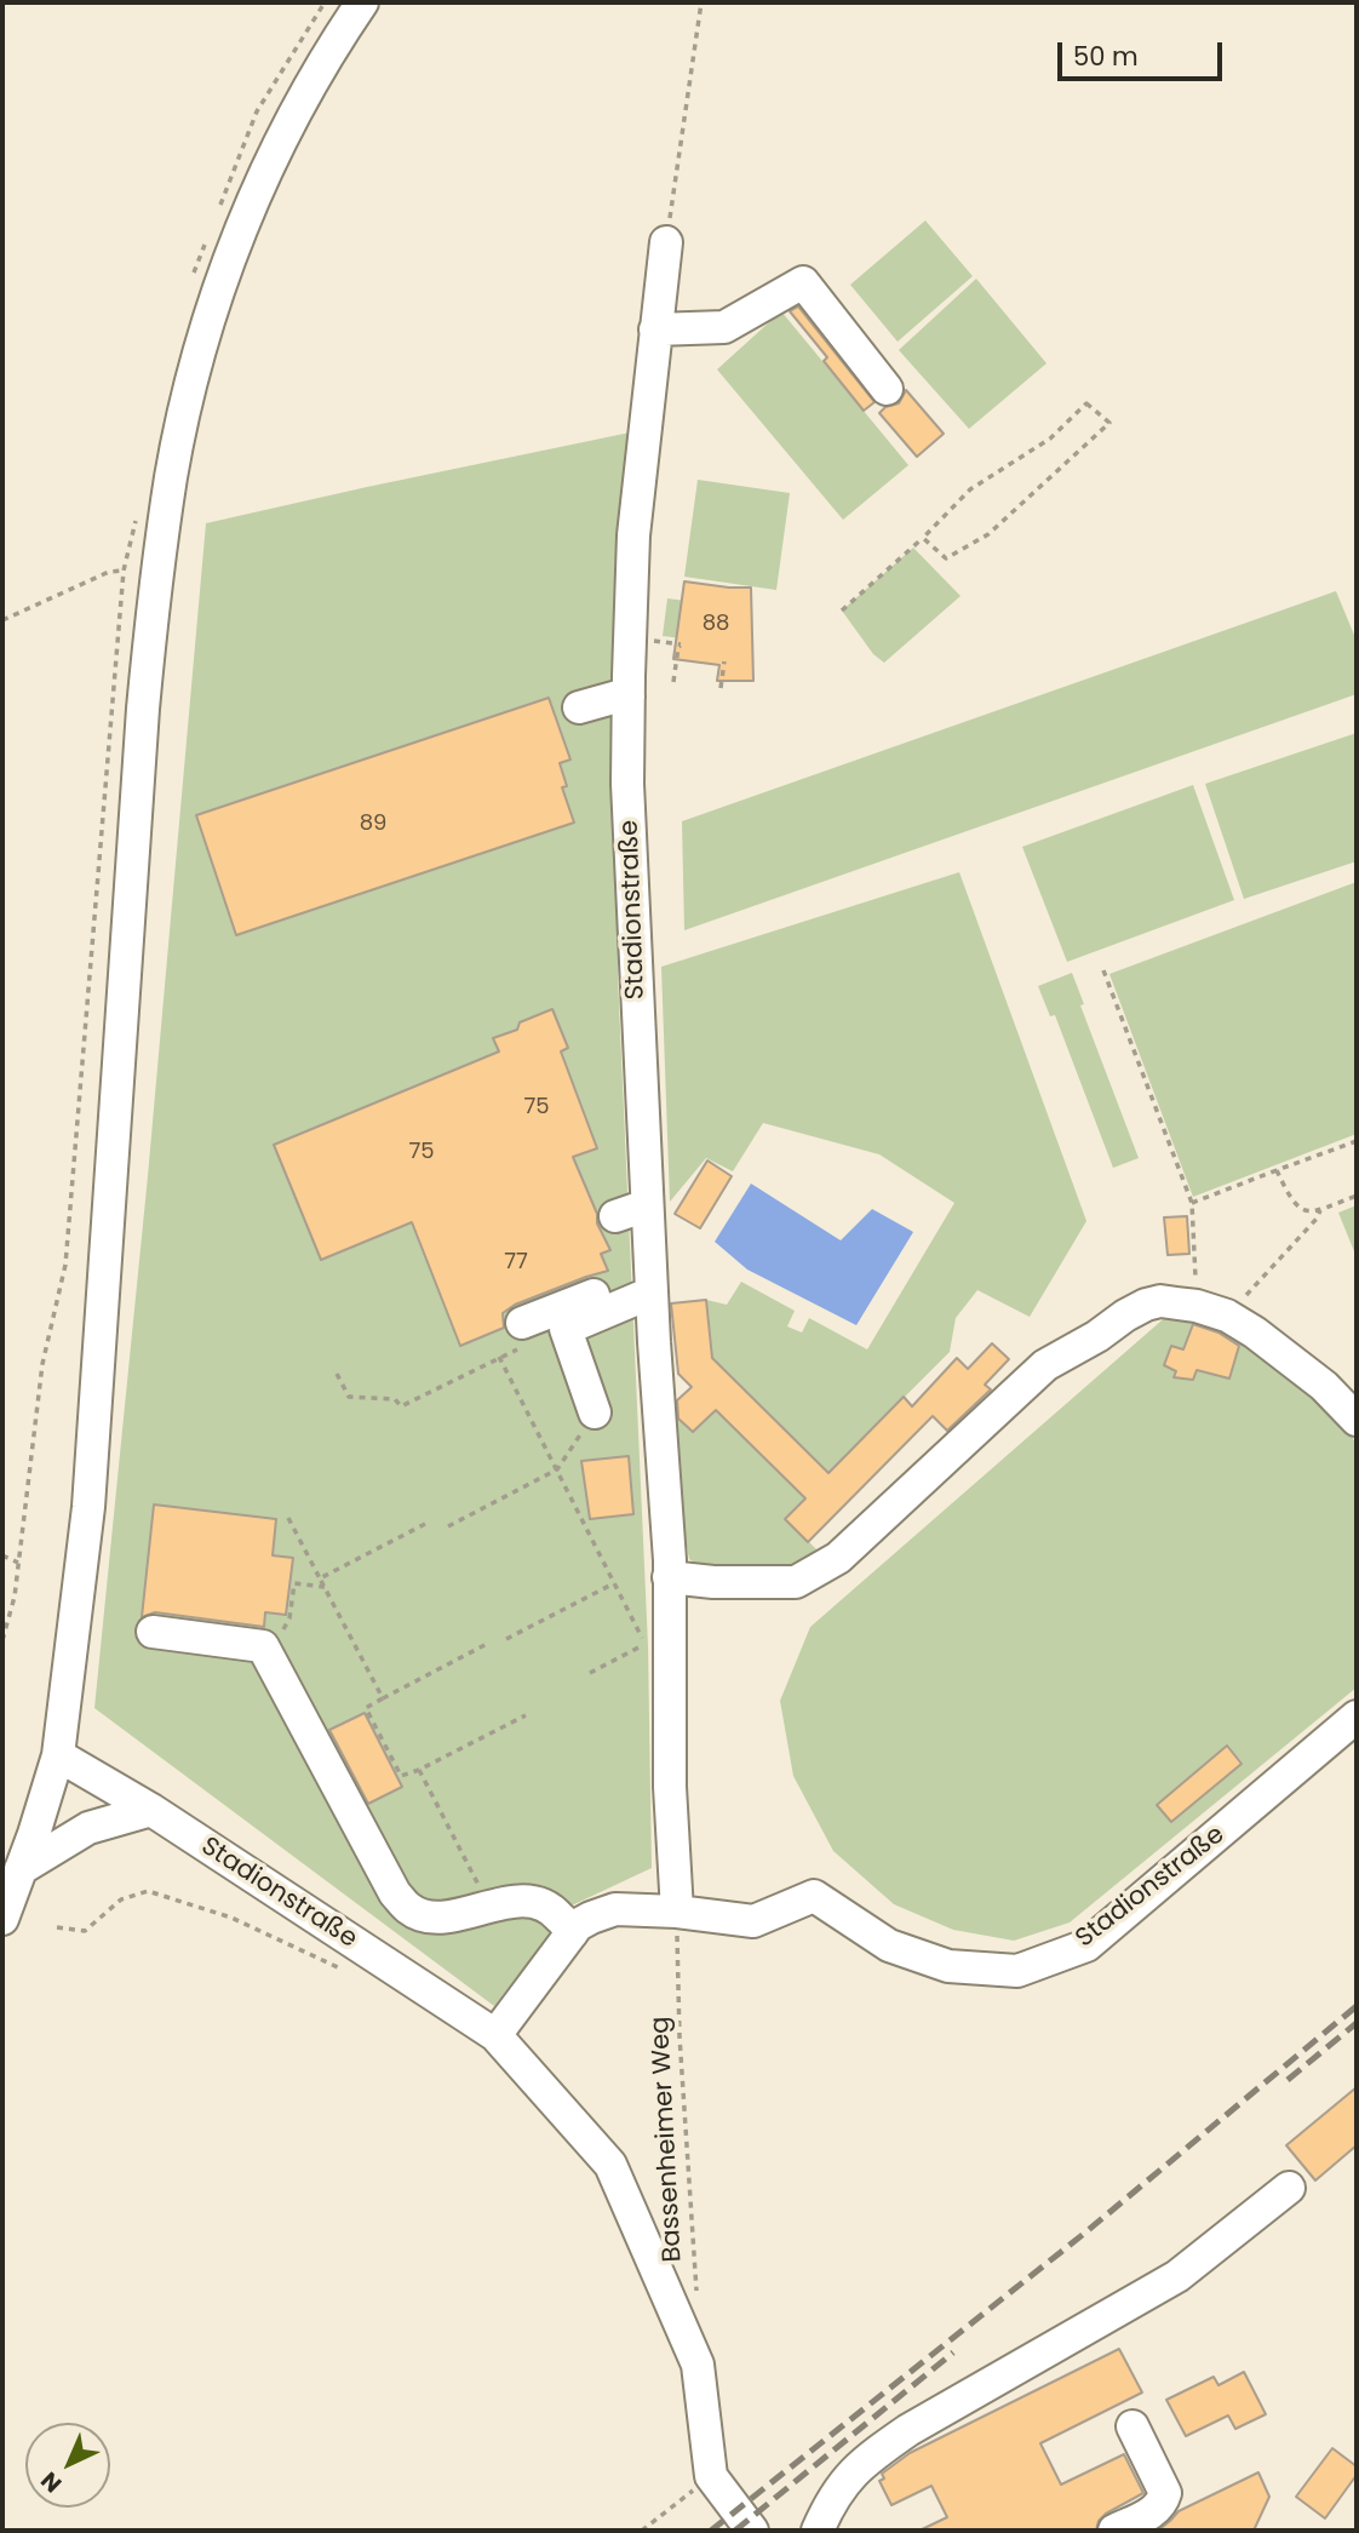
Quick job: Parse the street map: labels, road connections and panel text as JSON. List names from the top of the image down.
{
  "streets": {
    "street": ["Stadionstraße"],
    "path": ["Bassenheimer Weg"]
  },
  "crossings": [
    ["Stadionstraße", "Bassenheimer Weg"]
  ],
  "house_numbers": [
    "88",
    "89",
    "75",
    "75",
    "77"
  ],
  "scale_bar": "50 m",
  "north": "bottom left"
}
